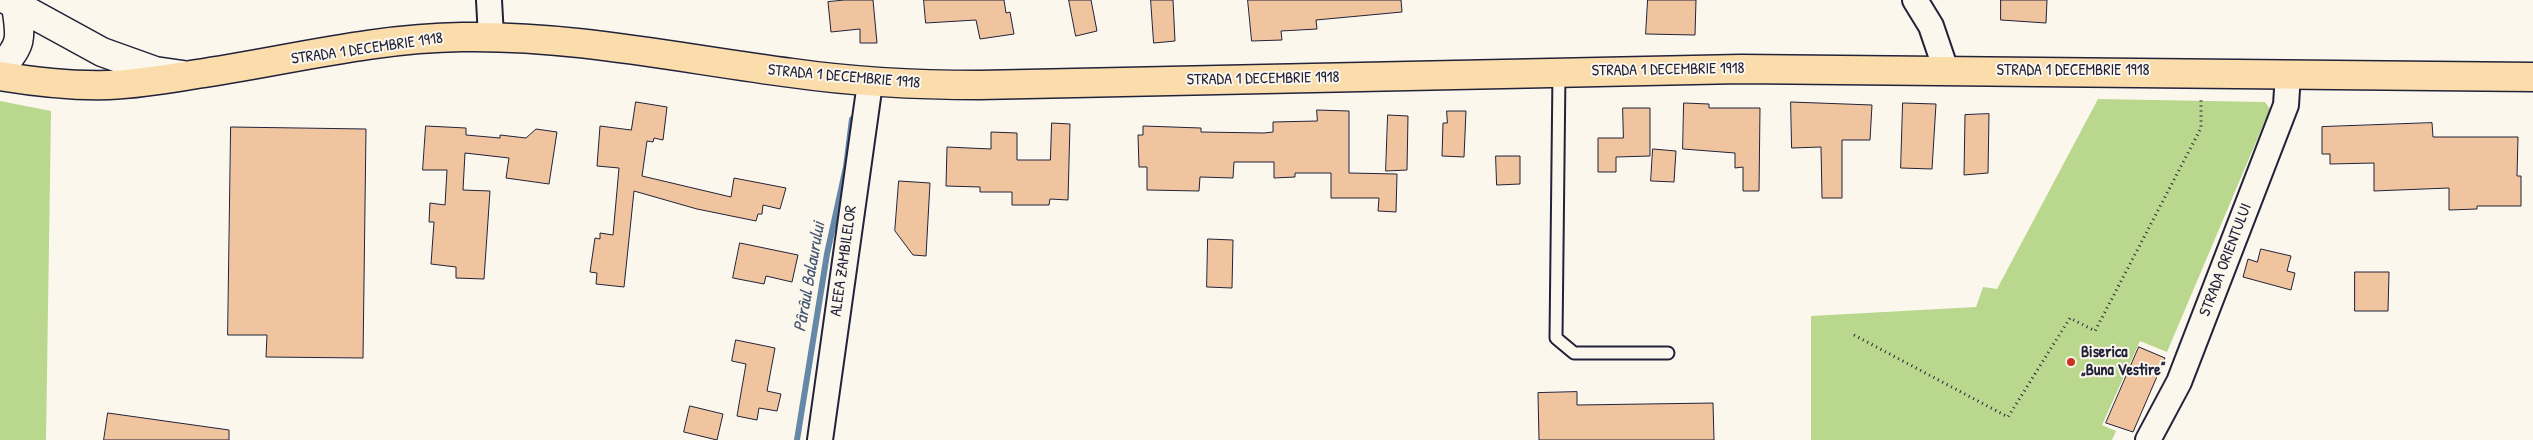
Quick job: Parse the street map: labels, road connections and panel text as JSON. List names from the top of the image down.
{
  "streets": {
    "main road": ["STRADA 1 DECEMBRIE 1918"],
    "street": ["STRADA ORIENTULUI", "ALEEA ZAMBILELOR"]
  },
  "crossings": [
    ["STRADA 1 DECEMBRIE 1918", "STRADA ORIENTULUI"],
    ["STRADA 1 DECEMBRIE 1918", "ALEEA ZAMBILELOR"]
  ],
  "water": ["Pârâul Balaurului"],
  "places": ["Biserica „Buna Vestire”"]
}
